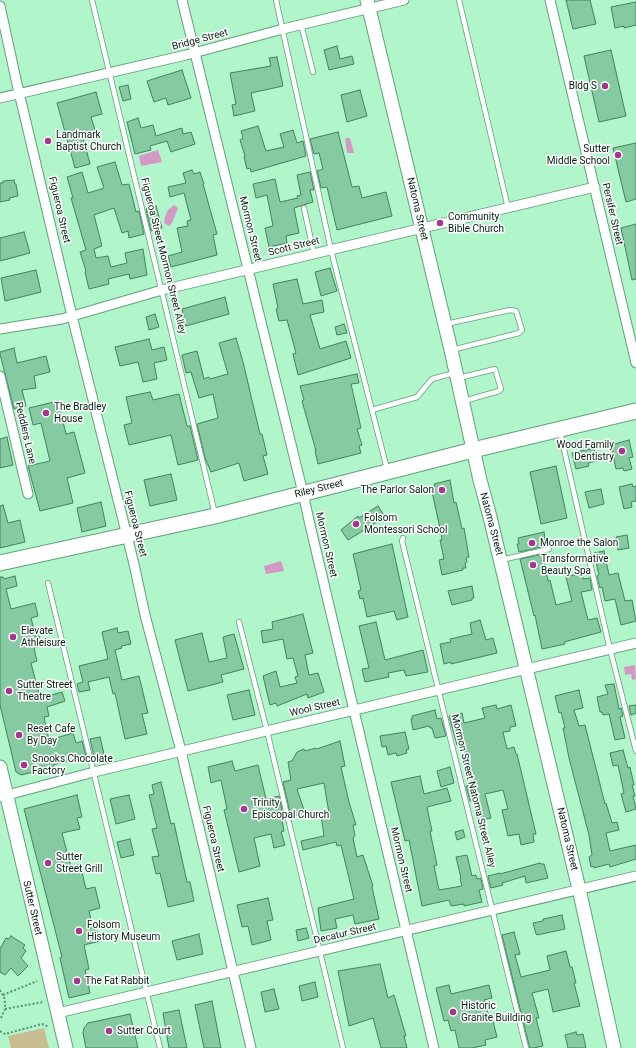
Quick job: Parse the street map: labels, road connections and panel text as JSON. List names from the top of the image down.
{
  "streets": {
    "main road": ["Riley Street"],
    "street": [
      "Bridge Street",
      "Natoma Street",
      "Figueroa Street",
      "Persifer Street",
      "Mormon Street",
      "Scott Street",
      "Peddlers Lane",
      "Wool Street",
      "Sutter Street",
      "Decatur Street"
    ],
    "lane": ["Figueroa Street Mormon Street Alley", "Mormon Street Natoma Street Alley"]
  },
  "crossings": [
    ["Bridge Street", "Natoma Street"],
    ["Bridge Street", "Figueroa Street"],
    ["Bridge Street", "Mormon Street"],
    ["Bridge Street", "Figueroa Street Mormon Street Alley"],
    ["Natoma Street", "Scott Street"],
    ["Natoma Street", "Riley Street"],
    ["Natoma Street", "Wool Street"],
    ["Natoma Street", "Decatur Street"],
    ["Figueroa Street", "Scott Street"],
    ["Figueroa Street", "Riley Street"],
    ["Figueroa Street", "Wool Street"],
    ["Figueroa Street", "Decatur Street"],
    ["Persifer Street", "Scott Street"],
    ["Mormon Street", "Scott Street"],
    ["Mormon Street", "Riley Street"],
    ["Mormon Street", "Wool Street"],
    ["Mormon Street", "Decatur Street"],
    ["Scott Street", "Figueroa Street Mormon Street Alley"],
    ["Figueroa Street Mormon Street Alley", "Riley Street"],
    ["Wool Street", "Mormon Street Natoma Street Alley"],
    ["Wool Street", "Sutter Street"],
    ["Mormon Street Natoma Street Alley", "Decatur Street"],
    ["Sutter Street", "Decatur Street"]
  ],
  "places": [
    "Bldg S",
    "Landmark Baptist Church",
    "Sutter Middle School",
    "Community Bible Church",
    "The Bradley House",
    "Wood Family Dentistry",
    "The Parlor Salon",
    "Folsom Montessori School",
    "Monroe the Salon",
    "Transformative Beauty Spa",
    "Elevate Athleisure",
    "Sutter Street Theatre",
    "Reset Cafe By Day",
    "Snooks Chocolate Factory",
    "Trinity Episcopal Church",
    "Sutter Street Grill",
    "Folsom History Museum",
    "The Fat Rabbit",
    "Historic Granite Building",
    "Sutter Court"
  ]
}
